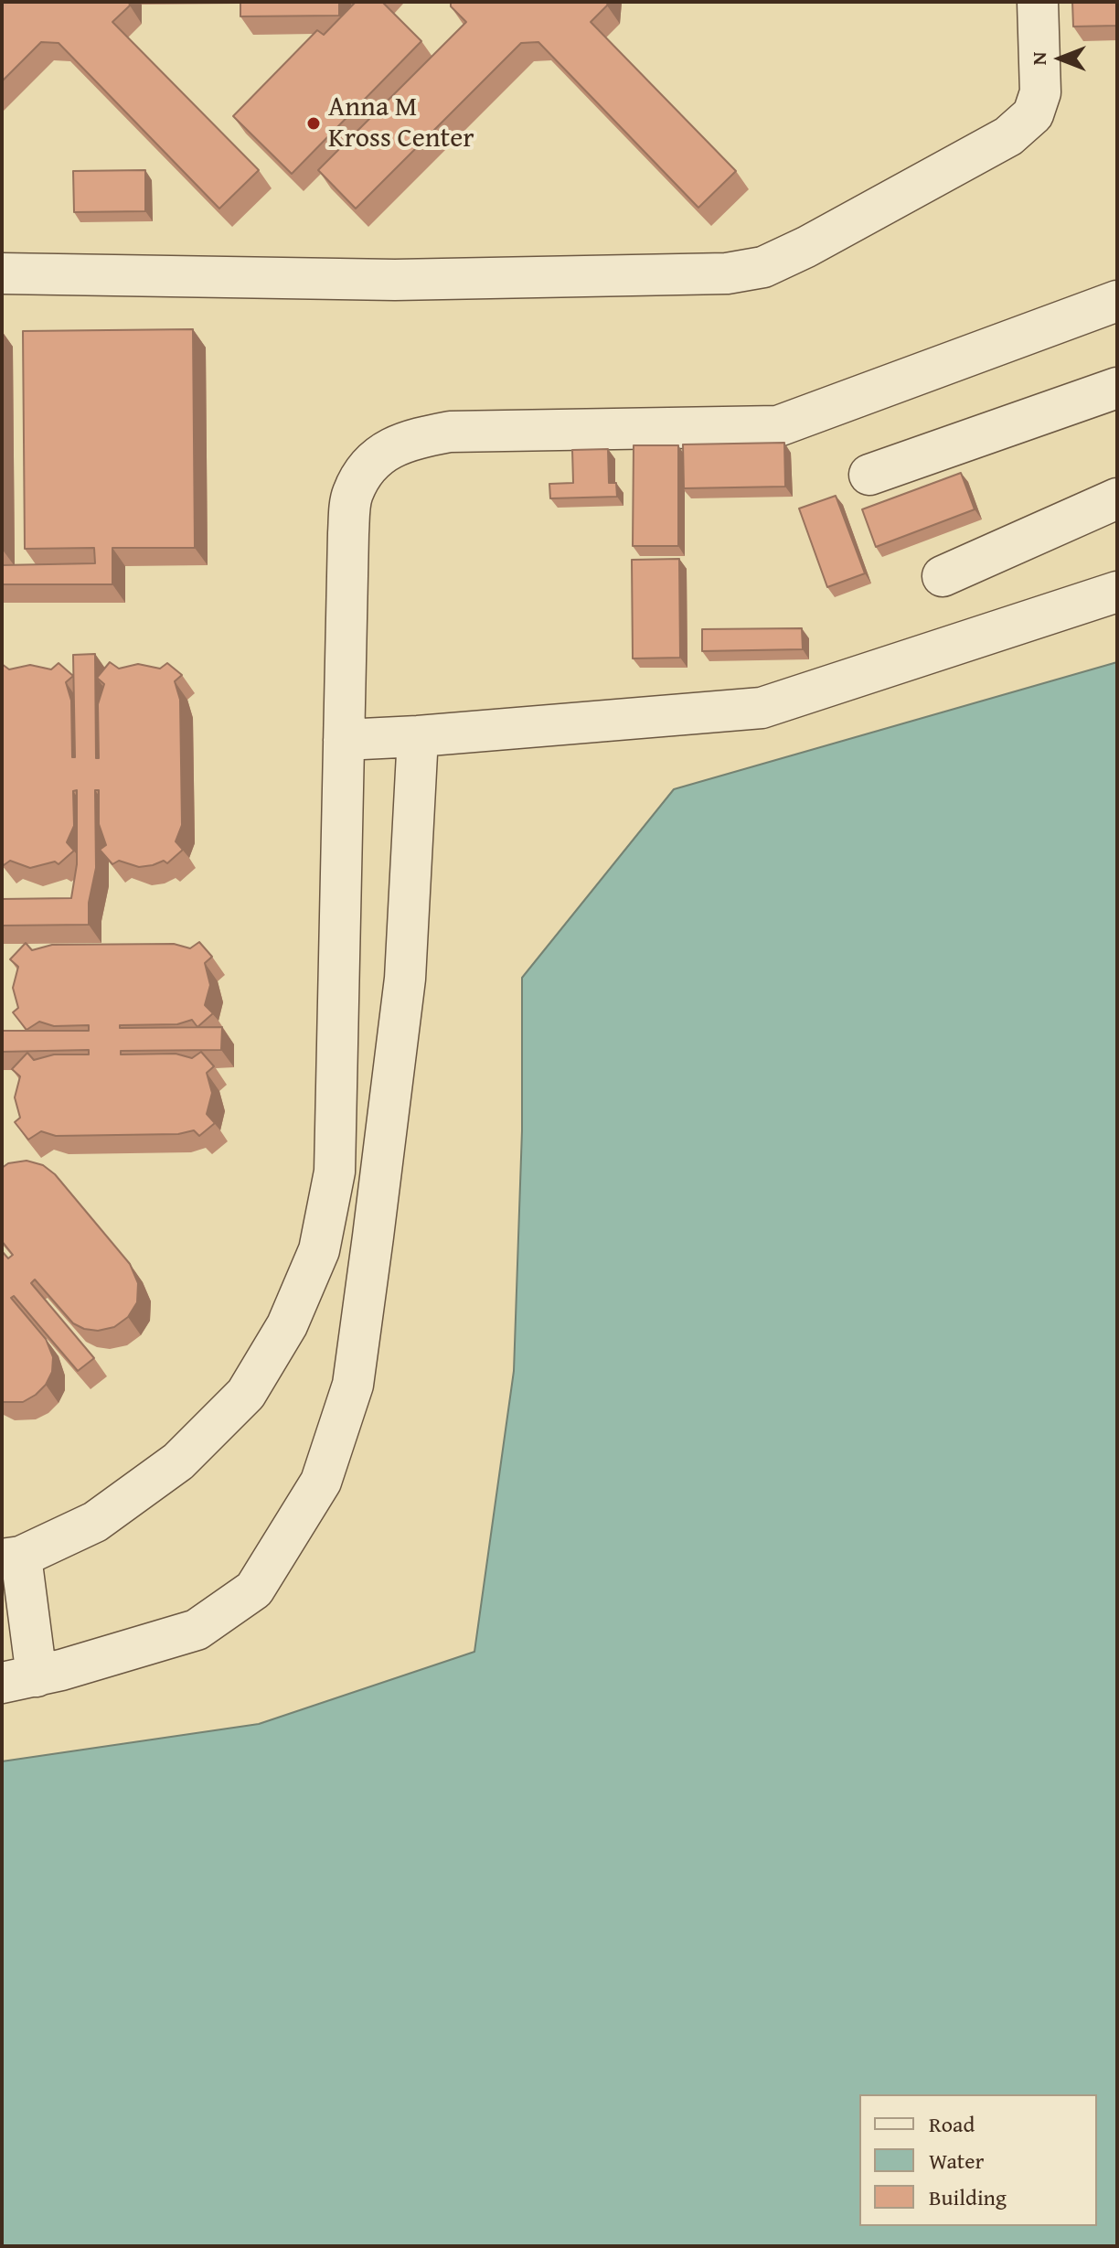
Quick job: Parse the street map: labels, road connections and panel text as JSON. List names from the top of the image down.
{
  "places": ["Anna M Kross Center"],
  "legend": ["Road", "Water", "Building"],
  "north": "left"
}
